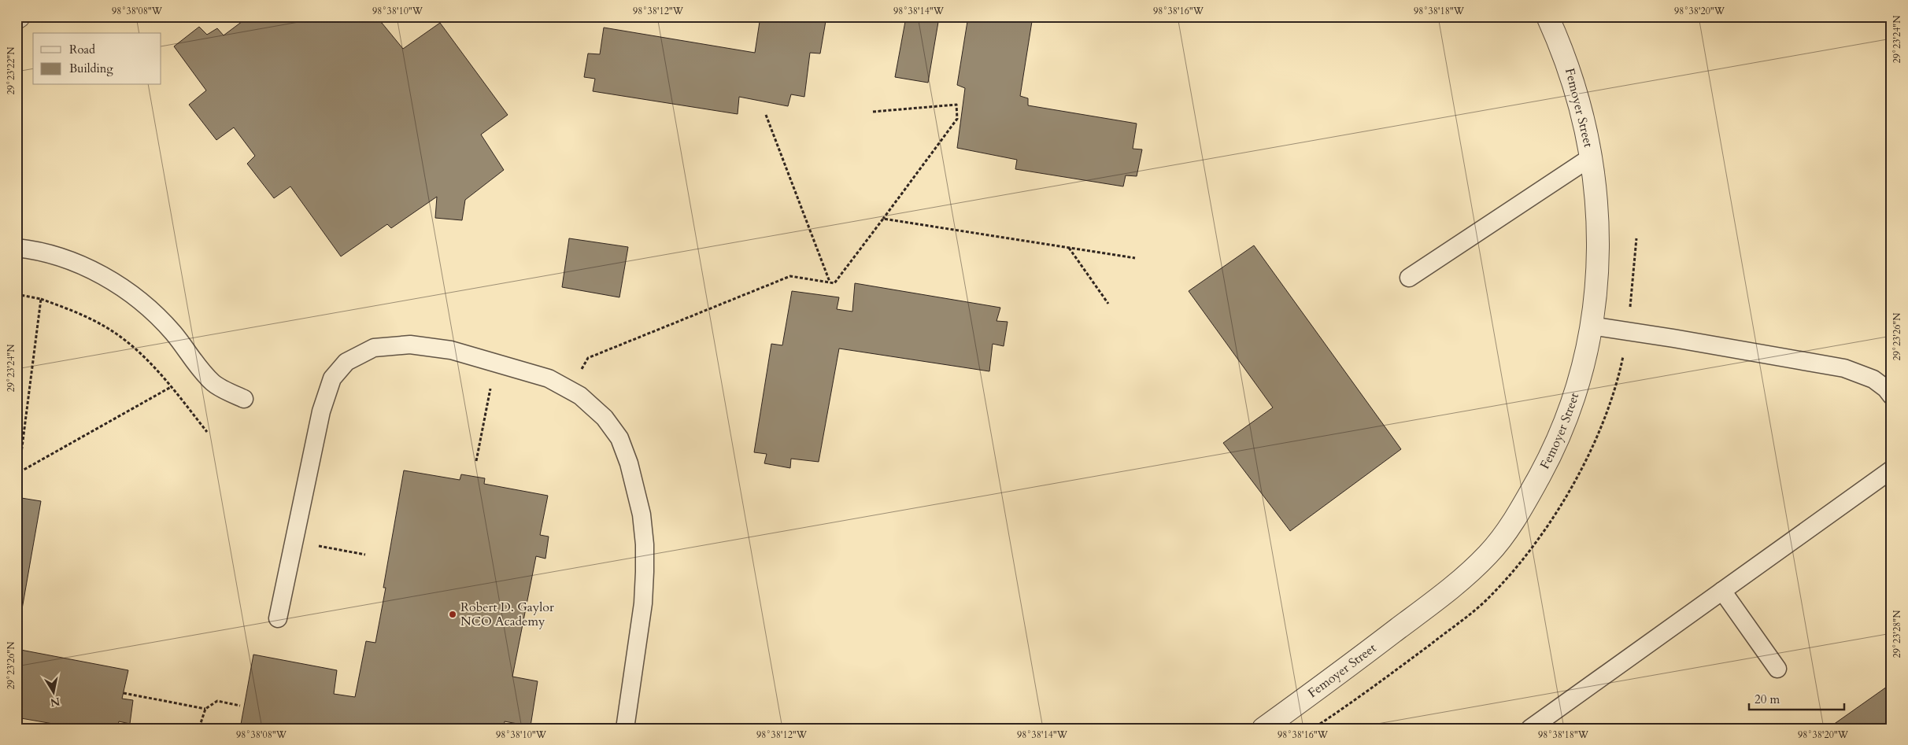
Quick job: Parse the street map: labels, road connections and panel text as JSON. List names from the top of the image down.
{
  "streets": {
    "street": ["Femoyer Street"]
  },
  "places": ["Robert D. Gaylor NCO Academy"],
  "legend": ["Road", "Building"],
  "scale_bar": "20 m",
  "north": "bottom",
  "coordinates": [
    "98°38'08\"W",
    "98°38'10\"W",
    "98°38'12\"W",
    "98°38'14\"W",
    "98°38'16\"W",
    "98°38'18\"W",
    "98°38'20\"W",
    "29°23'24\"N",
    "29°23'22\"N",
    "29°23'26\"N",
    "29°23'28\"N"
  ]
}
